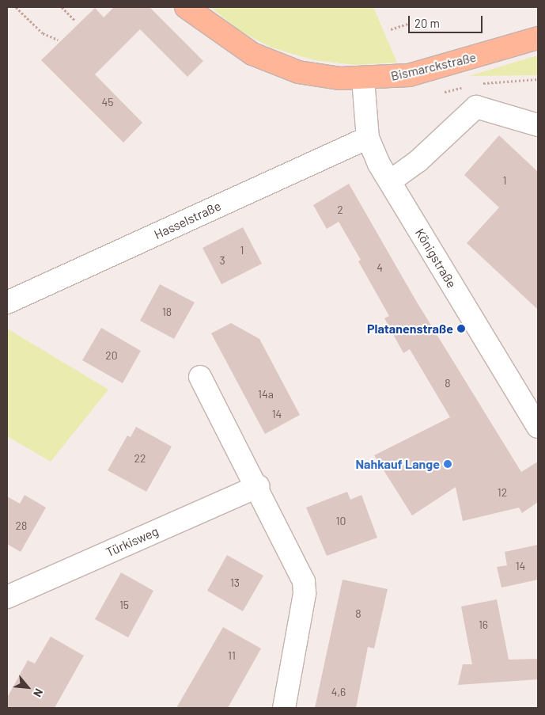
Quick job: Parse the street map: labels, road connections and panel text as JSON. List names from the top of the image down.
{
  "streets": {
    "main road": ["Bismarckstraße"],
    "street": ["Hasselstraße", "Königstraße", "Türkisweg"]
  },
  "crossings": [
    ["Bismarckstraße", "Königstraße"],
    ["Hasselstraße", "Königstraße"]
  ],
  "places": ["Platanenstraße", "Nahkauf Lange"],
  "house_numbers": [
    "45",
    "1",
    "2",
    "1",
    "3",
    "4",
    "18",
    "20",
    "8",
    "14a",
    "14",
    "22",
    "12",
    "10",
    "28",
    "14",
    "13",
    "15",
    "8",
    "16",
    "11",
    "4,6"
  ],
  "scale_bar": "20 m",
  "north": "bottom right"
}
